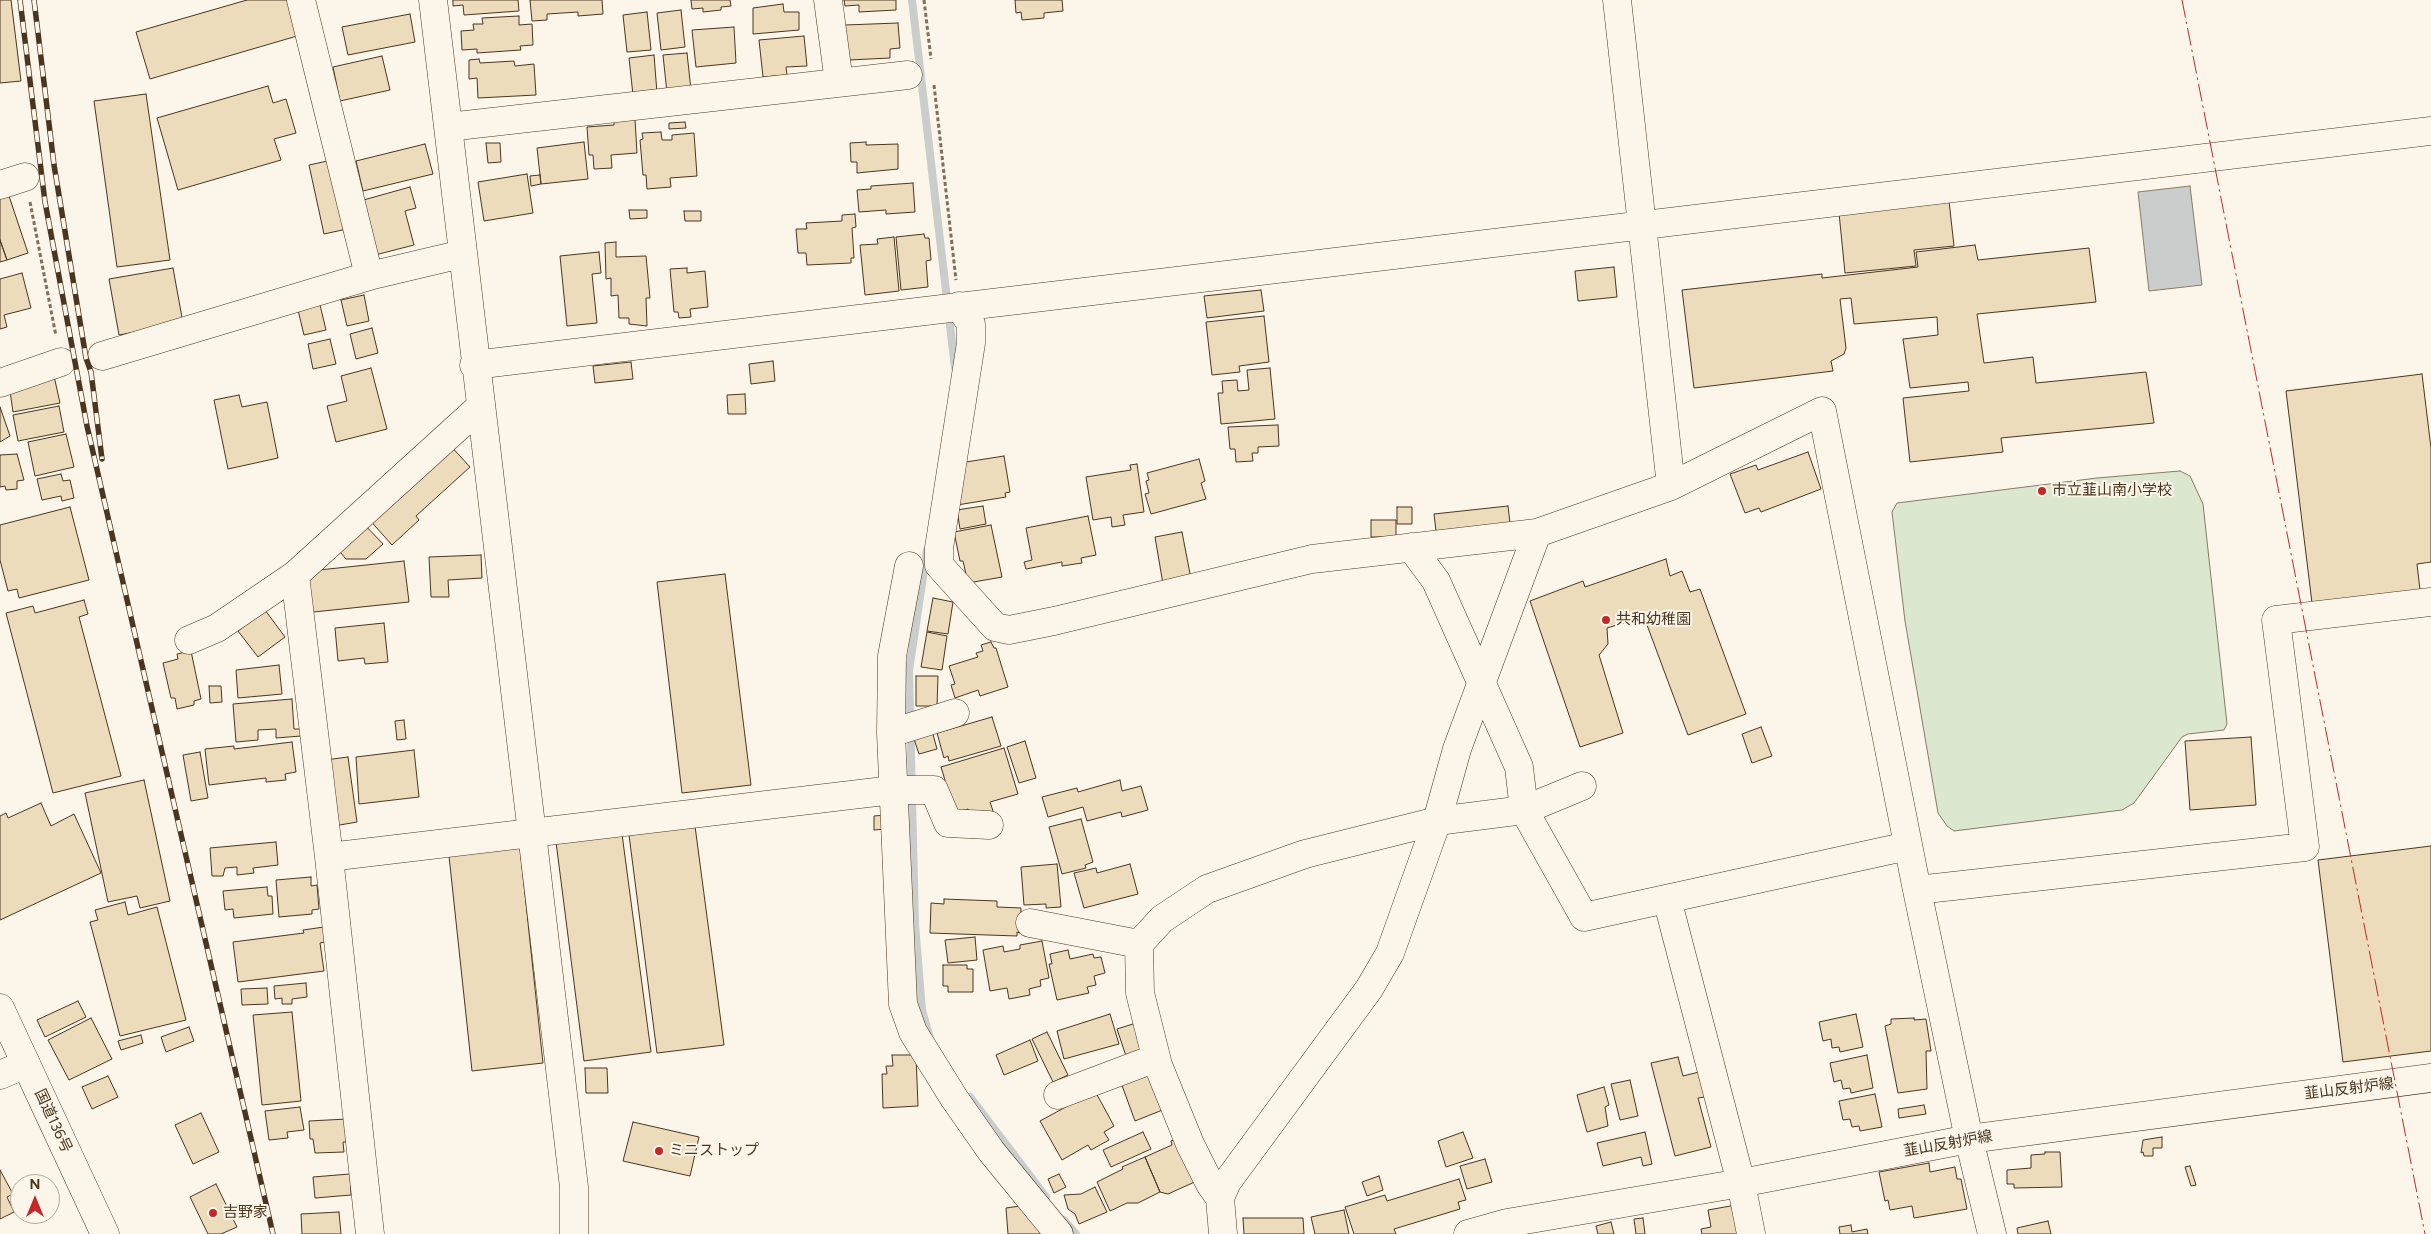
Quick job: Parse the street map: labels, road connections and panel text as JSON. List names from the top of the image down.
{
  "streets": {
    "main road": ["韮山反射炉線", "国道136号"]
  },
  "places": [
    "市立韮山南小学校",
    "共和幼稚園",
    "ミニストップ",
    "吉野家"
  ],
  "north": "top"
}
